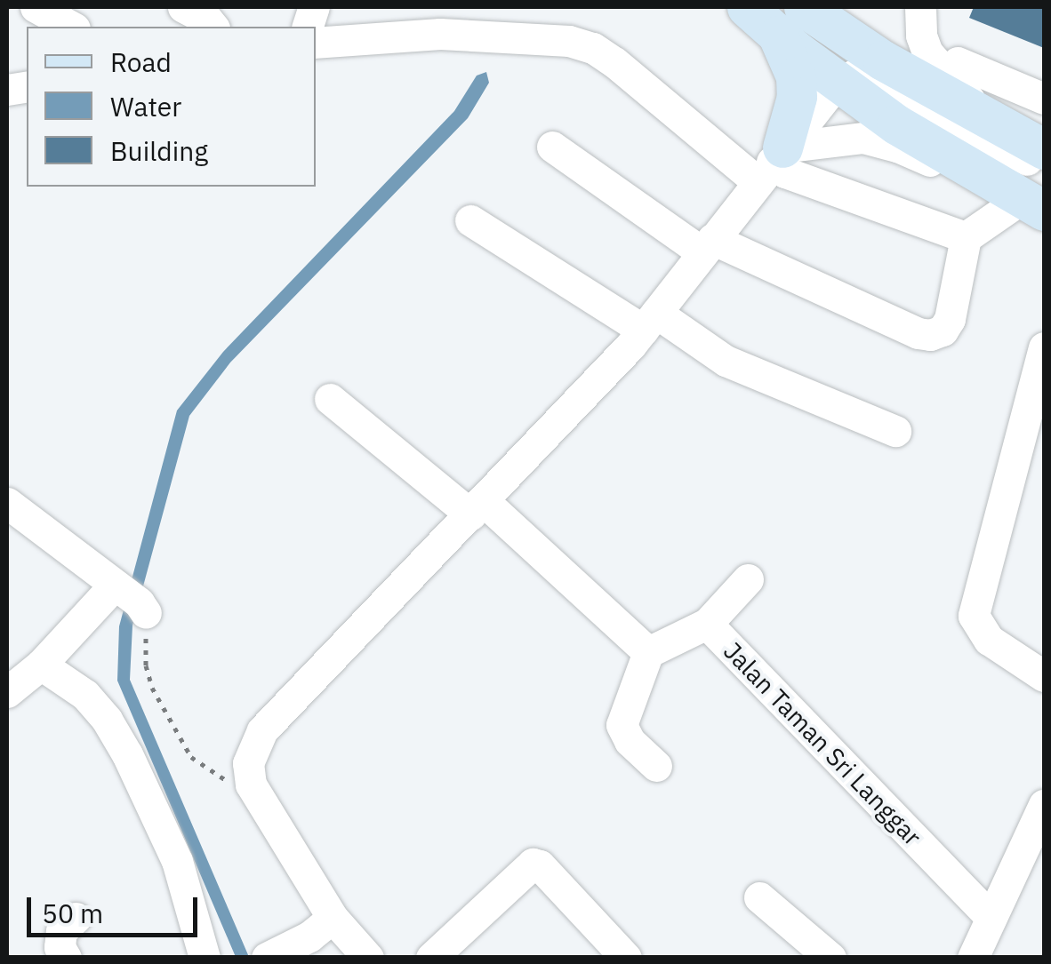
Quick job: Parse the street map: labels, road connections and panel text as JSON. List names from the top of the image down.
{
  "streets": {
    "street": ["Jalan Taman Sri Langgar"]
  },
  "legend": ["Road", "Water", "Building"],
  "scale_bar": "50 m"
}
